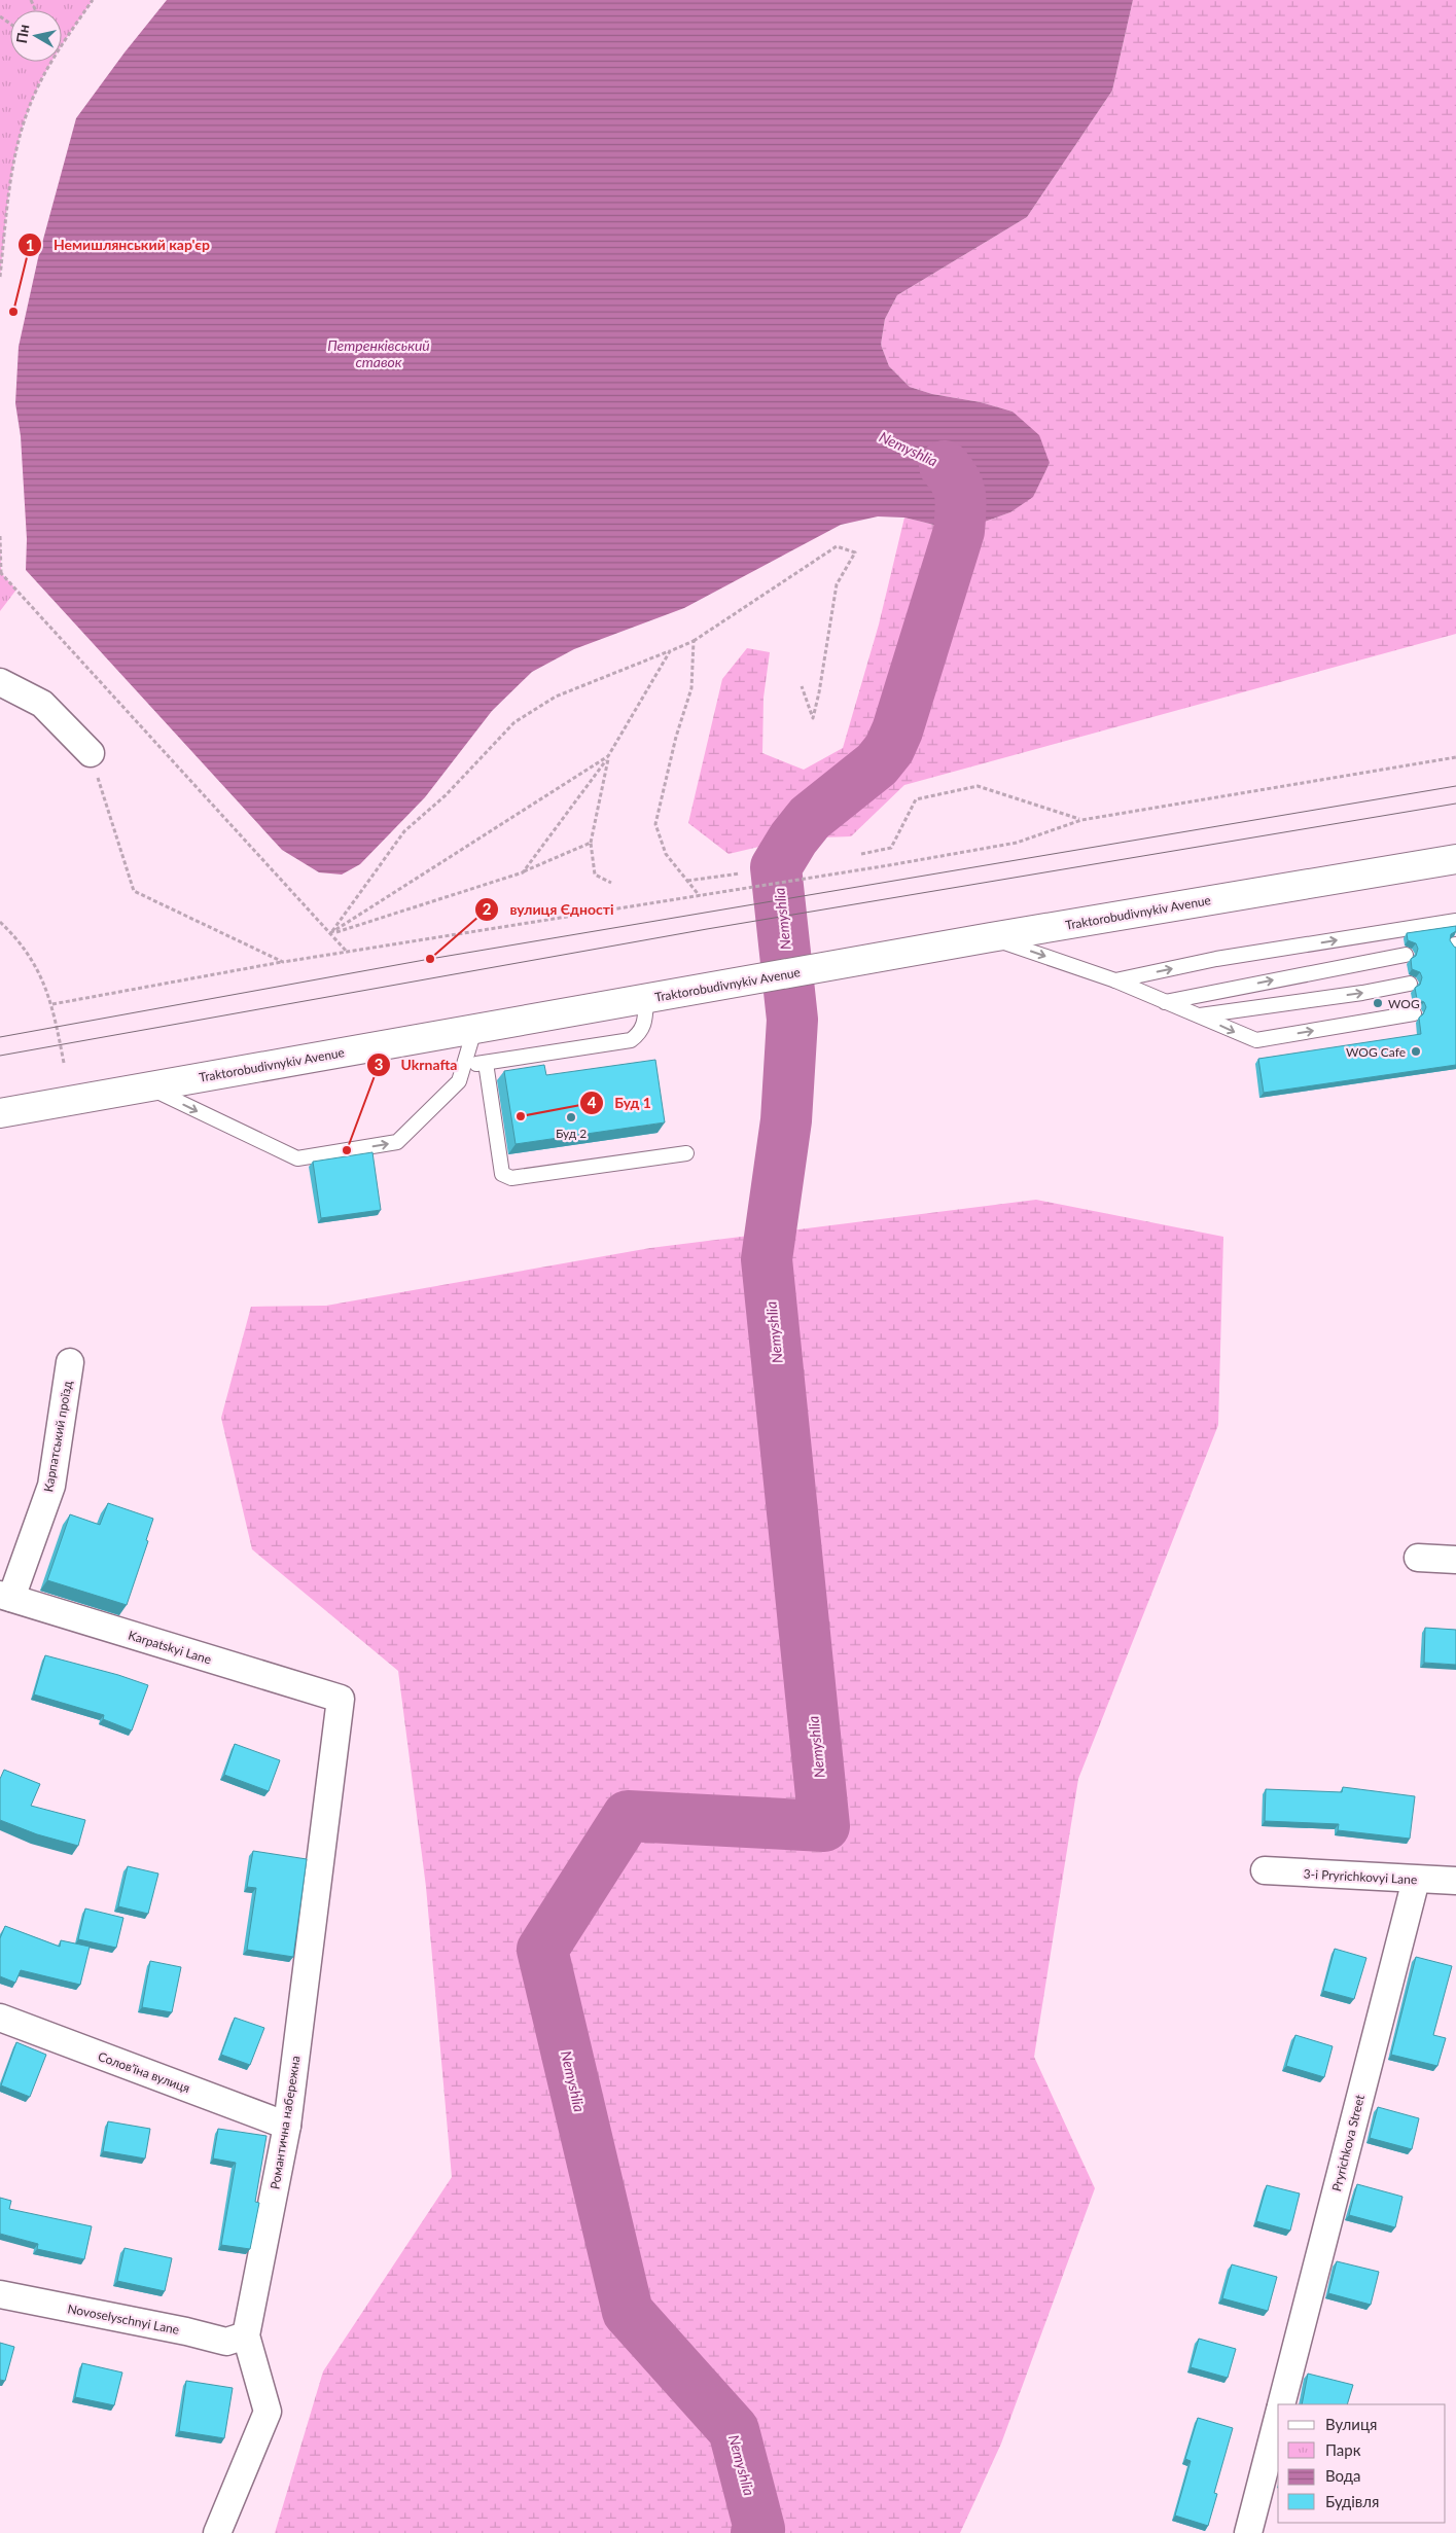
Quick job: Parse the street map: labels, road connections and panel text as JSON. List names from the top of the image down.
{
  "streets": {
    "main road": ["Traktorobudivnykiv Avenue"],
    "street": [
      "Карпатський проїзд",
      "Karpatskyi Lane",
      "3-i Pryrichkovyi Lane",
      "Солов'їна вулиця",
      "Романтична набережна",
      "Pryrichkova Street",
      "Novoselyschnyi Lane"
    ]
  },
  "crossings": [
    ["Карпатський проїзд", "Karpatskyi Lane"],
    ["Karpatskyi Lane", "Романтична набережна"],
    ["3-i Pryrichkovyi Lane", "Pryrichkova Street"],
    ["Солов'їна вулиця", "Романтична набережна"],
    ["Романтична набережна", "Novoselyschnyi Lane"]
  ],
  "water": ["Петренківський ставок", "Nemyshlia"],
  "places": [
    "Немишлянський кар'єр",
    "вулиця Єдності",
    "WOG",
    "WOG Cafe",
    "Буд 1",
    "Буд 2",
    "Ukrnafta"
  ],
  "legend": [
    "Вулиця",
    "Парк",
    "Вода",
    "Будівля"
  ],
  "north": "left"
}
